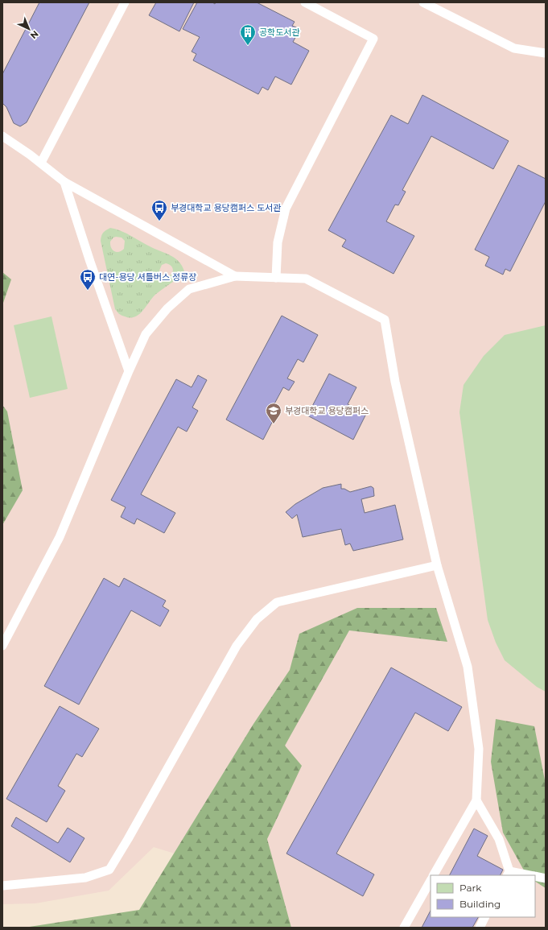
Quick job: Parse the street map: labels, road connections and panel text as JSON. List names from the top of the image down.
{
  "places": {
    "building": ["공학도서관"],
    "bus stop": ["부경대학교 용당캠퍼스 도서관", "대연-용당 셔틀버스 정류장"],
    "school or university": ["부경대학교 용당캠퍼스"]
  },
  "legend": ["Park", "Building"],
  "north": "bottom right"
}
